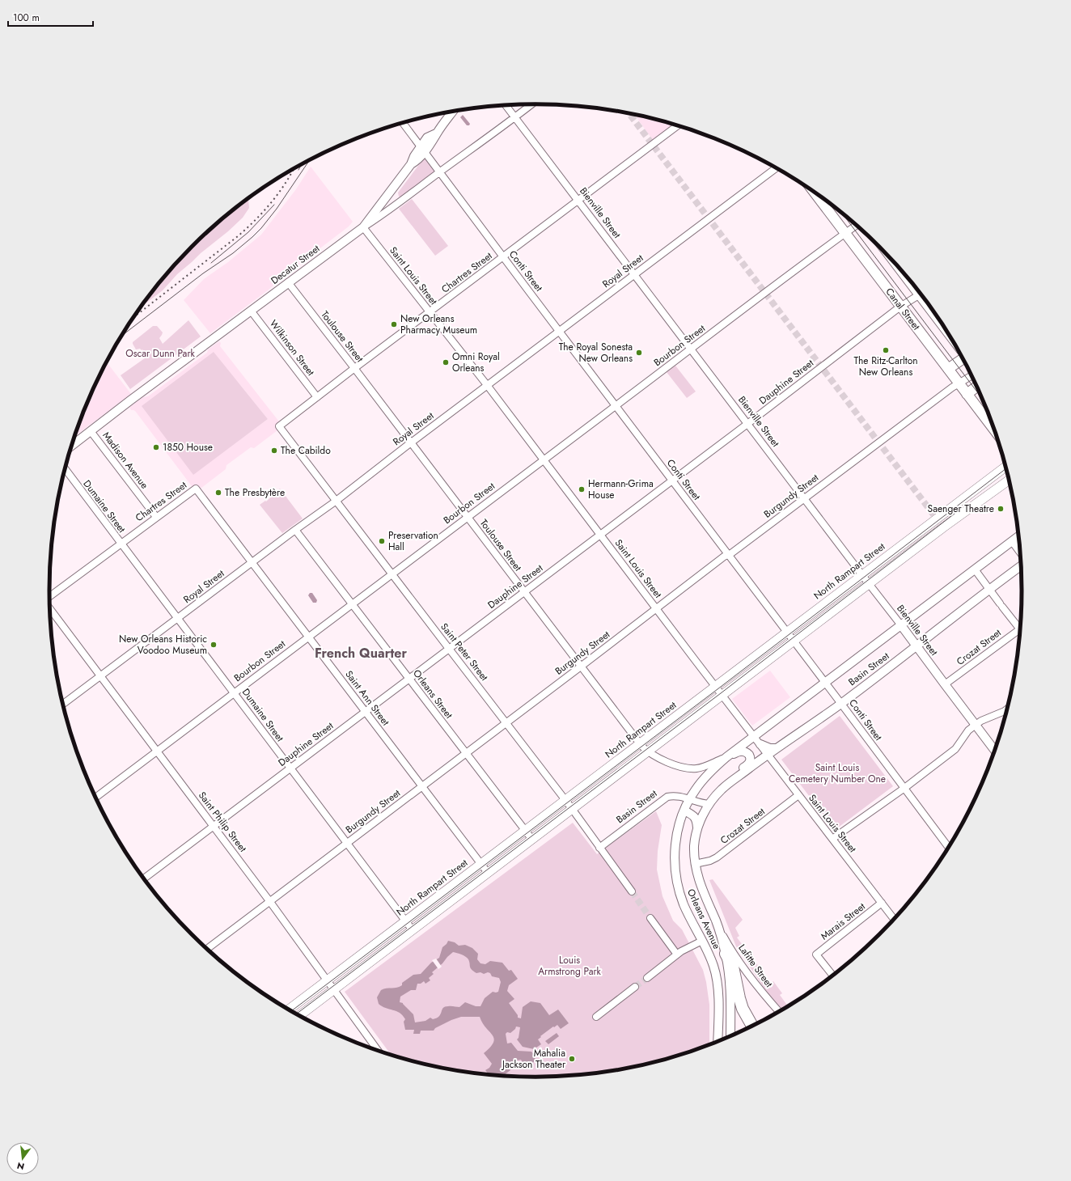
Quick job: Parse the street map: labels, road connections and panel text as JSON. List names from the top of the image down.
{
  "streets": {
    "main road": ["Canal Street", "North Rampart Street"],
    "street": [
      "Bienville Street",
      "Decatur Street",
      "Conti Street",
      "Royal Street",
      "Chartres Street",
      "Saint Louis Street",
      "Toulouse Street",
      "Bourbon Street",
      "Wilkinson Street",
      "Dauphine Street",
      "Madison Avenue",
      "Burgundy Street",
      "Dumaine Street",
      "Crozat Street",
      "Saint Peter Street",
      "Basin Street",
      "Orleans Street",
      "Saint Ann Street",
      "Saint Philip Street",
      "Orleans Avenue",
      "Marais Street",
      "Lafitte Street"
    ]
  },
  "crossings": [
    ["Bienville Street", "Decatur Street"],
    ["Bienville Street", "Royal Street"],
    ["Bienville Street", "Chartres Street"],
    ["Bienville Street", "Bourbon Street"],
    ["Bienville Street", "Dauphine Street"],
    ["Bienville Street", "Burgundy Street"],
    ["Bienville Street", "North Rampart Street"],
    ["Bienville Street", "Crozat Street"],
    ["Bienville Street", "Basin Street"],
    ["Decatur Street", "Conti Street"],
    ["Decatur Street", "Saint Louis Street"],
    ["Decatur Street", "Toulouse Street"],
    ["Decatur Street", "Wilkinson Street"],
    ["Decatur Street", "Madison Avenue"],
    ["Conti Street", "Royal Street"],
    ["Conti Street", "Chartres Street"],
    ["Conti Street", "Bourbon Street"],
    ["Conti Street", "Dauphine Street"],
    ["Conti Street", "Burgundy Street"],
    ["Conti Street", "North Rampart Street"],
    ["Conti Street", "Basin Street"],
    ["Royal Street", "Saint Louis Street"],
    ["Royal Street", "Toulouse Street"],
    ["Royal Street", "Dumaine Street"],
    ["Royal Street", "Saint Peter Street"],
    ["Royal Street", "Orleans Street"],
    ["Royal Street", "Saint Ann Street"],
    ["Royal Street", "Saint Philip Street"],
    ["Chartres Street", "Saint Louis Street"],
    ["Chartres Street", "Toulouse Street"],
    ["Chartres Street", "Wilkinson Street"],
    ["Chartres Street", "Madison Avenue"],
    ["Chartres Street", "Dumaine Street"],
    ["Chartres Street", "Saint Peter Street"],
    ["Chartres Street", "Saint Ann Street"],
    ["Saint Louis Street", "Bourbon Street"],
    ["Saint Louis Street", "Dauphine Street"],
    ["Saint Louis Street", "Burgundy Street"],
    ["Saint Louis Street", "North Rampart Street"],
    ["Saint Louis Street", "Crozat Street"],
    ["Saint Louis Street", "Basin Street"],
    ["Saint Louis Street", "Marais Street"],
    ["Canal Street", "Bourbon Street"],
    ["Canal Street", "Dauphine Street"],
    ["Canal Street", "Burgundy Street"],
    ["Toulouse Street", "Bourbon Street"],
    ["Toulouse Street", "Dauphine Street"],
    ["Toulouse Street", "Burgundy Street"],
    ["Toulouse Street", "North Rampart Street"],
    ["Toulouse Street", "Basin Street"],
    ["Toulouse Street", "Orleans Avenue"],
    ["Bourbon Street", "Dumaine Street"],
    ["Bourbon Street", "Saint Peter Street"],
    ["Bourbon Street", "Orleans Street"],
    ["Bourbon Street", "Saint Ann Street"],
    ["Bourbon Street", "Saint Philip Street"],
    ["Dauphine Street", "Dumaine Street"],
    ["Dauphine Street", "Saint Peter Street"],
    ["Dauphine Street", "Orleans Street"],
    ["Dauphine Street", "Saint Ann Street"],
    ["Dauphine Street", "Saint Philip Street"],
    ["Burgundy Street", "Dumaine Street"],
    ["Burgundy Street", "Saint Peter Street"],
    ["Burgundy Street", "Orleans Street"],
    ["Burgundy Street", "Saint Ann Street"],
    ["Burgundy Street", "Saint Philip Street"],
    ["Dumaine Street", "North Rampart Street"],
    ["North Rampart Street", "Saint Peter Street"],
    ["North Rampart Street", "Orleans Street"],
    ["North Rampart Street", "Saint Ann Street"],
    ["North Rampart Street", "Saint Philip Street"],
    ["Crozat Street", "Orleans Avenue"],
    ["Saint Peter Street", "Basin Street"],
    ["Basin Street", "Orleans Avenue"],
    ["Orleans Avenue", "Lafitte Street"]
  ],
  "districts": ["French Quarter"],
  "parks": ["Oscar Dunn Park", "Saint Louis Cemetery Number One", "Louis Armstrong Park"],
  "places": [
    "New Orleans Pharmacy Museum",
    "The Ritz-Carlton New Orleans",
    "The Royal Sonesta New Orleans",
    "Omni Royal Orleans",
    "1850 House",
    "The Cabildo",
    "Hermann-Grima House",
    "The Presbytère",
    "Saenger Theatre",
    "Preservation Hall",
    "New Orleans Historic Voodoo Museum",
    "Mahalia Jackson Theater"
  ],
  "scale_bar": "100 m",
  "north": "bottom"
}
